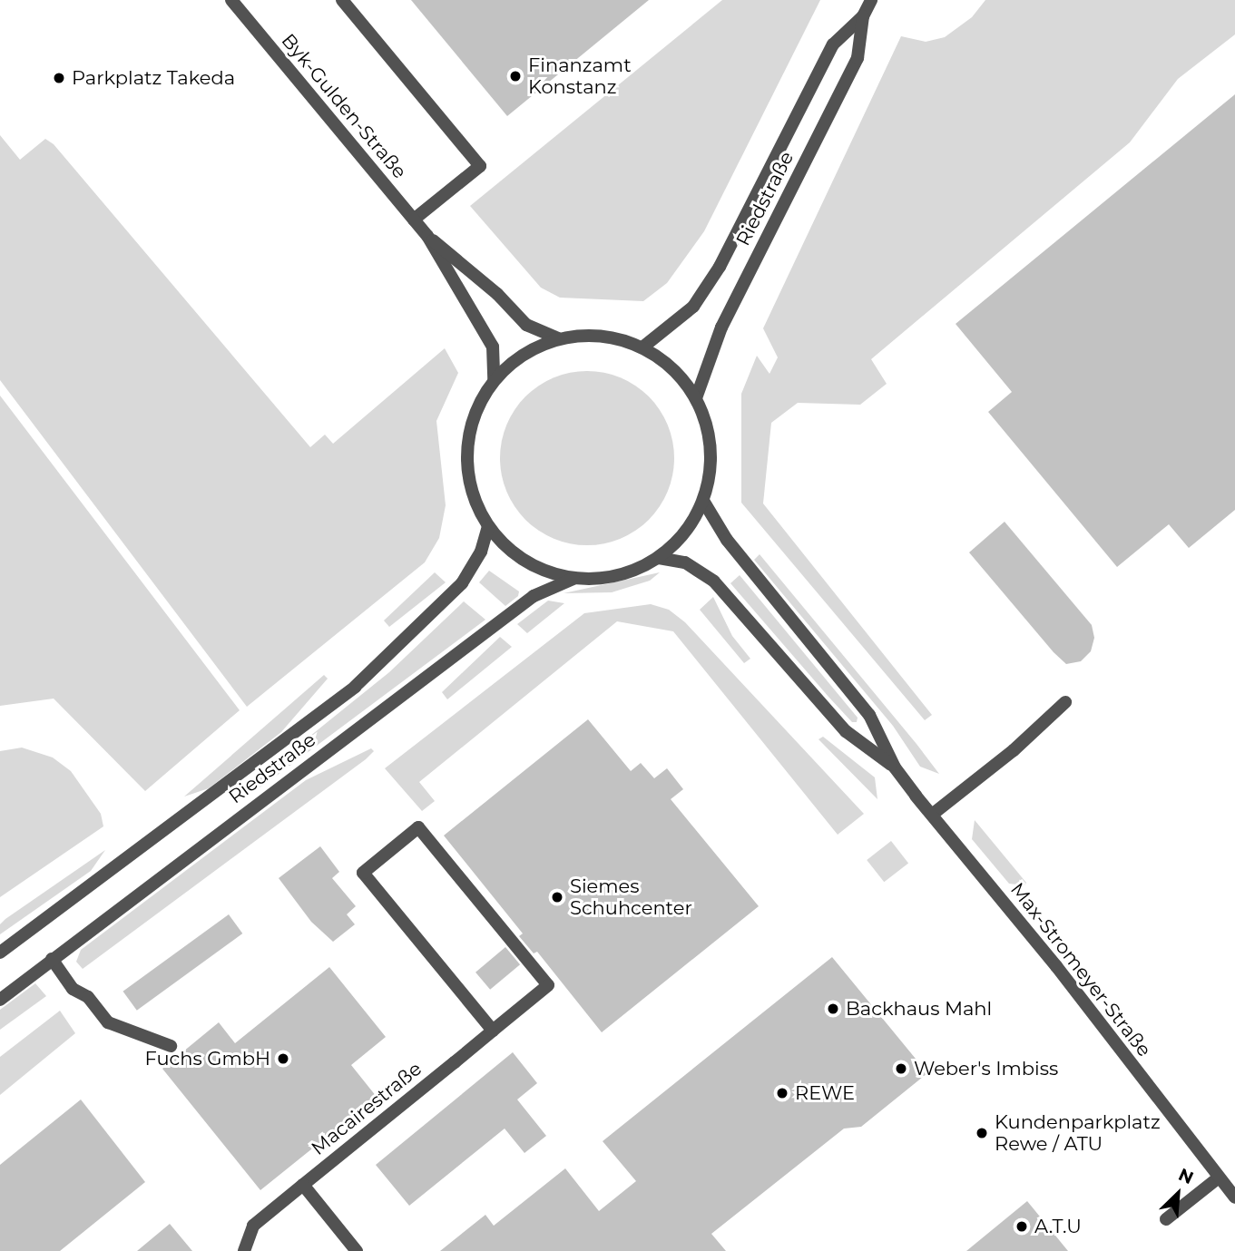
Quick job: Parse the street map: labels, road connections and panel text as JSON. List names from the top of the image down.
{
  "streets": {
    "street": [
      "Byk-Gulden-Straße",
      "Riedstraße",
      "Max-Stromeyer-Straße",
      "Macairestraße"
    ]
  },
  "places": [
    "Finanzamt Konstanz",
    "Parkplatz Takeda",
    "Siemes Schuhcenter",
    "Backhaus Mahl",
    "Fuchs GmbH",
    "Weber's Imbiss",
    "REWE",
    "Kundenparkplatz Rewe / ATU",
    "A.T.U"
  ],
  "north": "top right"
}
